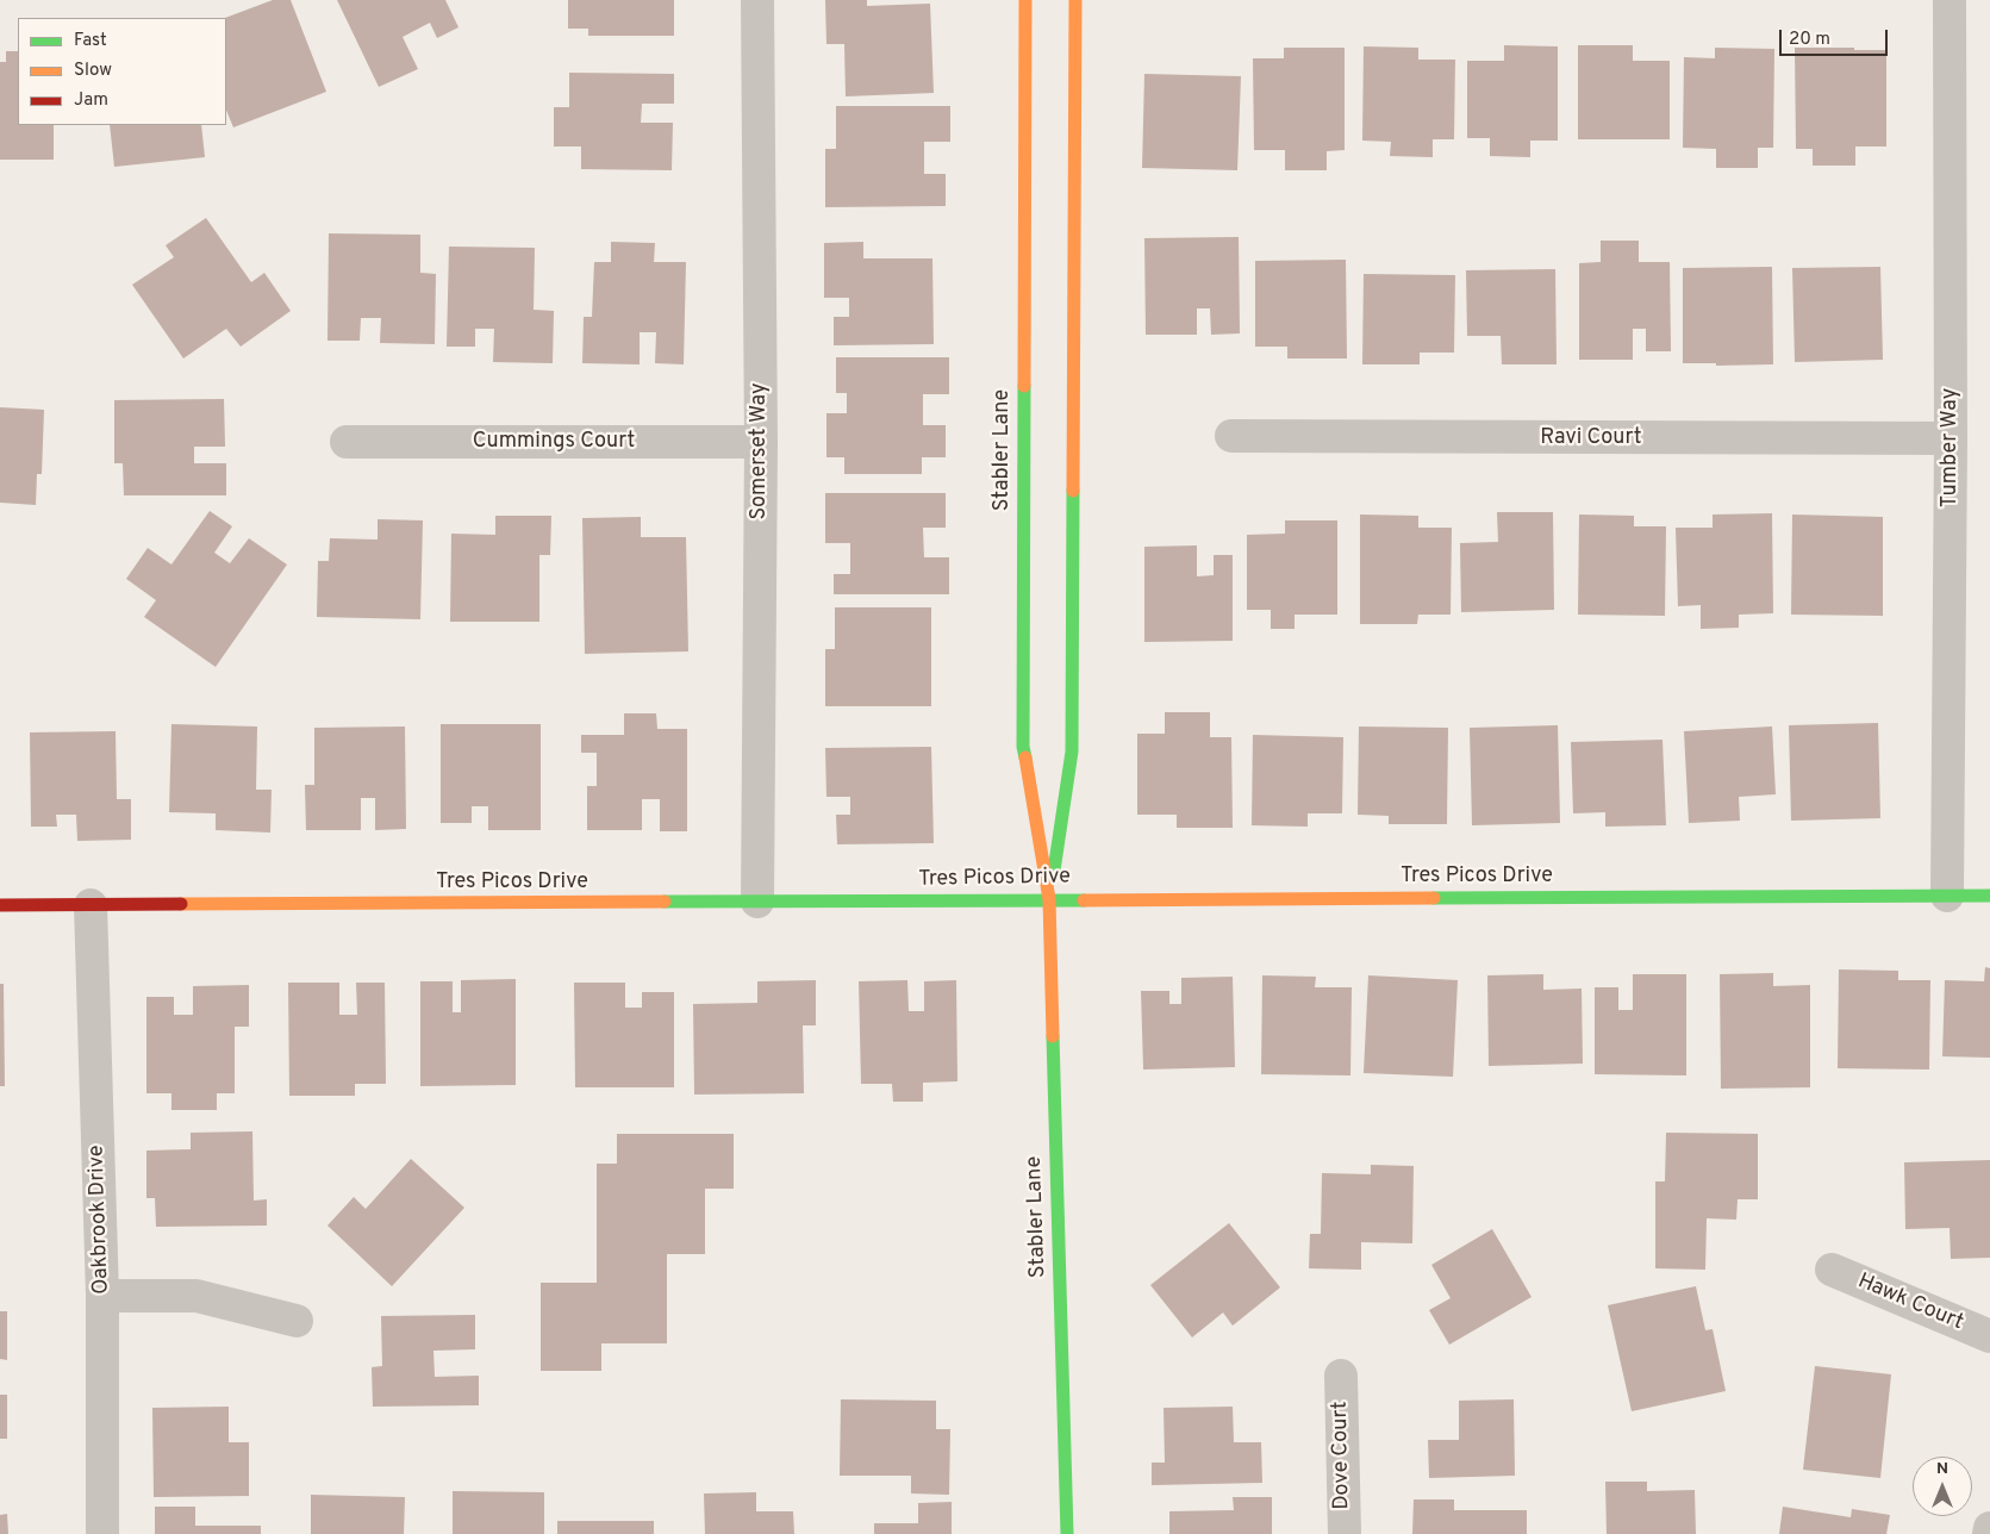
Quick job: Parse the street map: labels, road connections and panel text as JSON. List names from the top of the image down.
{
  "streets": {
    "street": [
      "Ravi Court",
      "Cummings Court",
      "Tumber Way",
      "Stabler Lane",
      "Somerset Way",
      "Tres Picos Drive",
      "Oakbrook Drive",
      "Hawk Court",
      "Dove Court"
    ]
  },
  "crossings": [
    ["Ravi Court", "Tumber Way"],
    ["Cummings Court", "Somerset Way"],
    ["Tumber Way", "Tres Picos Drive"],
    ["Stabler Lane", "Tres Picos Drive"],
    ["Somerset Way", "Tres Picos Drive"],
    ["Tres Picos Drive", "Oakbrook Drive"]
  ],
  "legend": ["Fast", "Slow", "Jam"],
  "scale_bar": "20 m",
  "north": "top"
}
